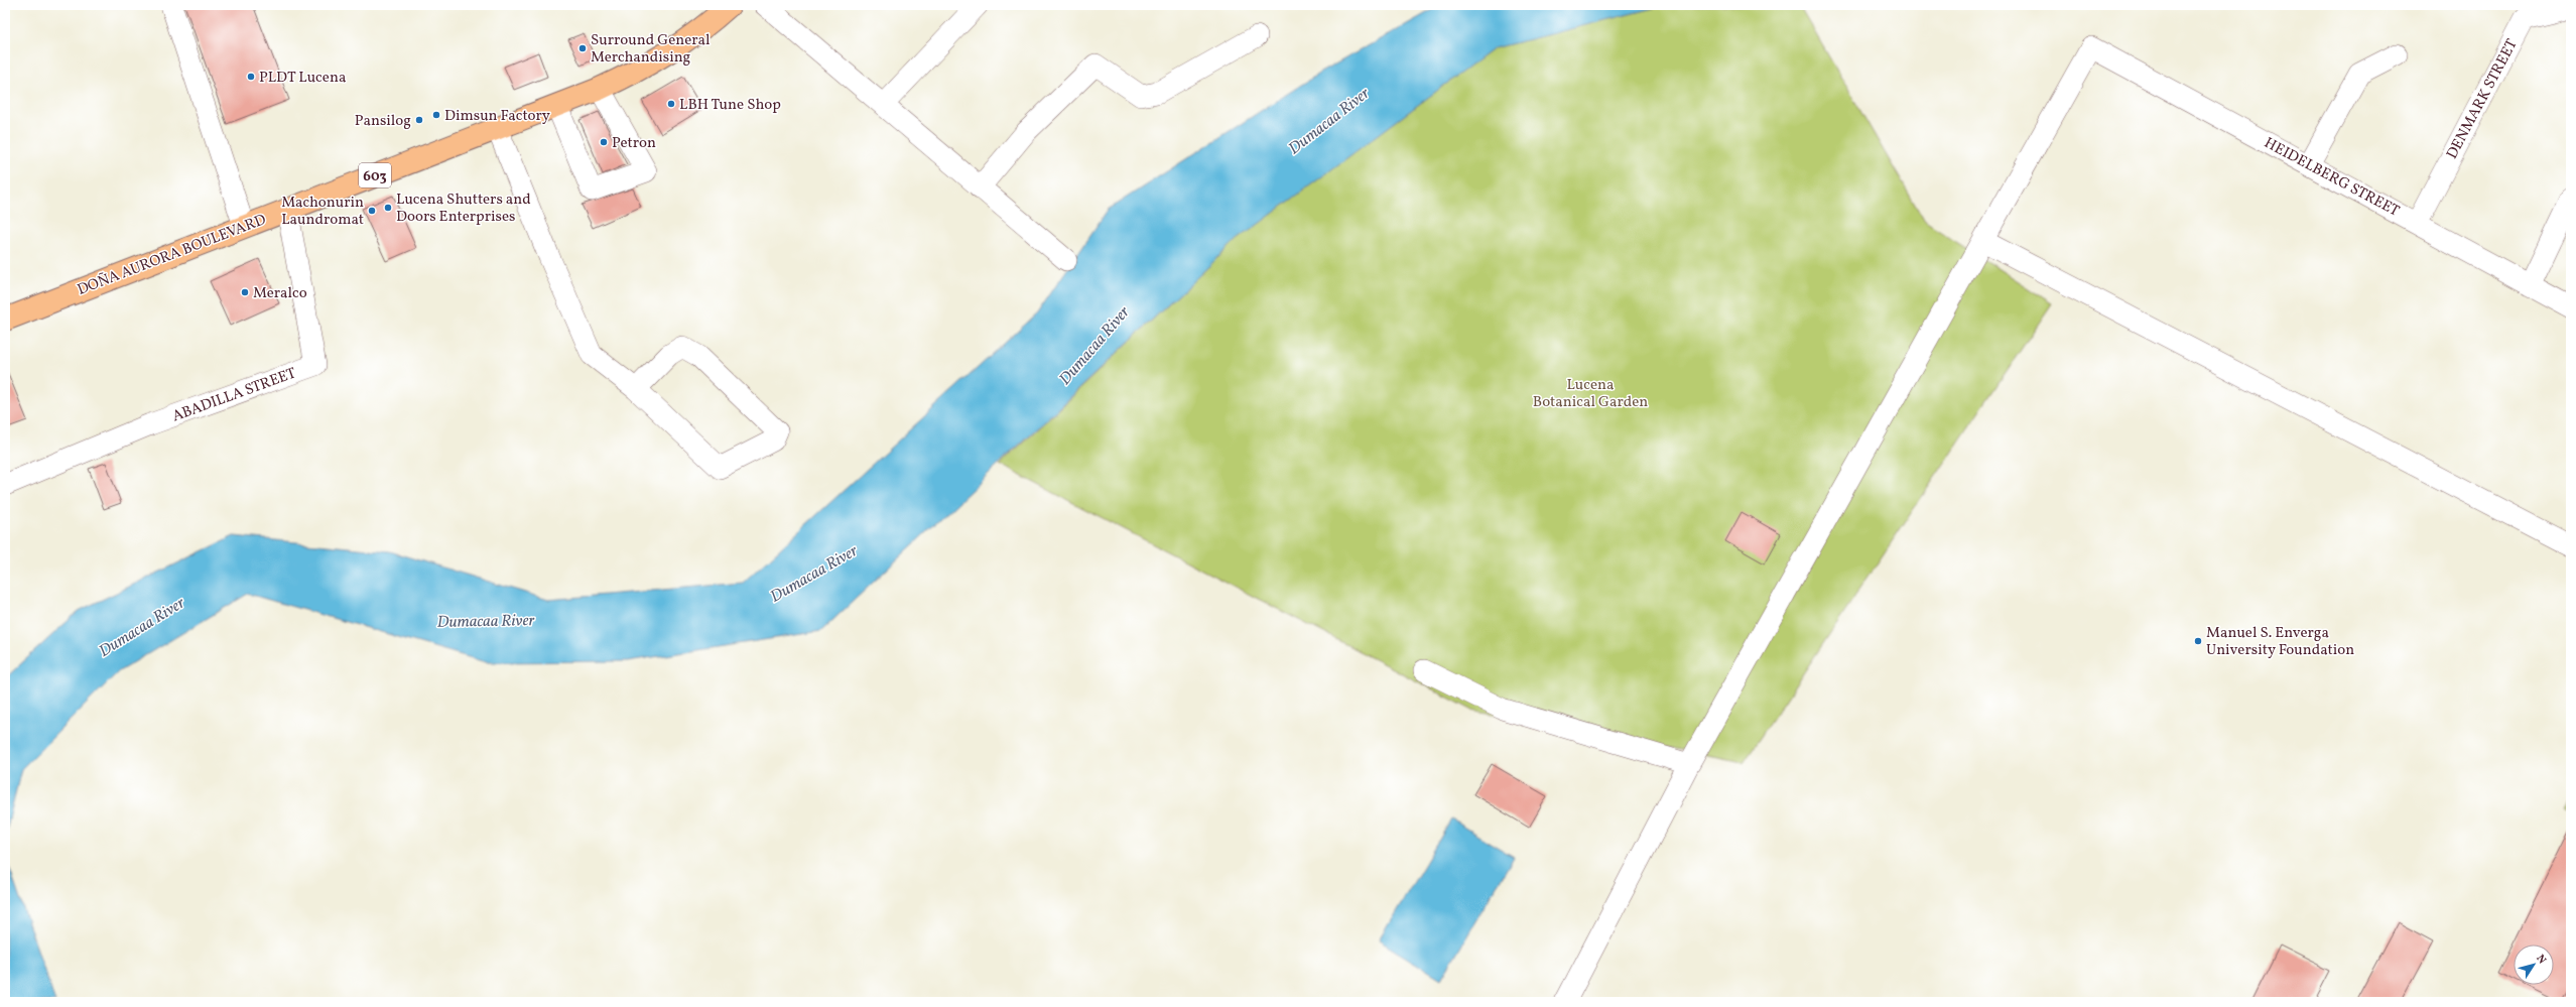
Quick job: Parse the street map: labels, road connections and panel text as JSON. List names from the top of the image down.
{
  "streets": {
    "main road": ["603", "DOÑA AURORA BOULEVARD"],
    "street": ["DENMARK STREET", "HEIDELBERG STREET", "ABADILLA STREET"]
  },
  "crossings": [
    ["DENMARK STREET", "HEIDELBERG STREET"],
    ["DOÑA AURORA BOULEVARD", "ABADILLA STREET"]
  ],
  "water": ["Dumacaa River"],
  "parks": ["Lucena Botanical Garden"],
  "places": [
    "Surround General Merchandising",
    "PLDT Lucena",
    "LBH Tune Shop",
    "Dimsun Factory",
    "Pansilog",
    "Petron",
    "Lucena Shutters and Doors Enterprises",
    "Machonurin Laundromat",
    "Meralco",
    "Manuel S. Enverga University Foundation"
  ],
  "north": "top right"
}
